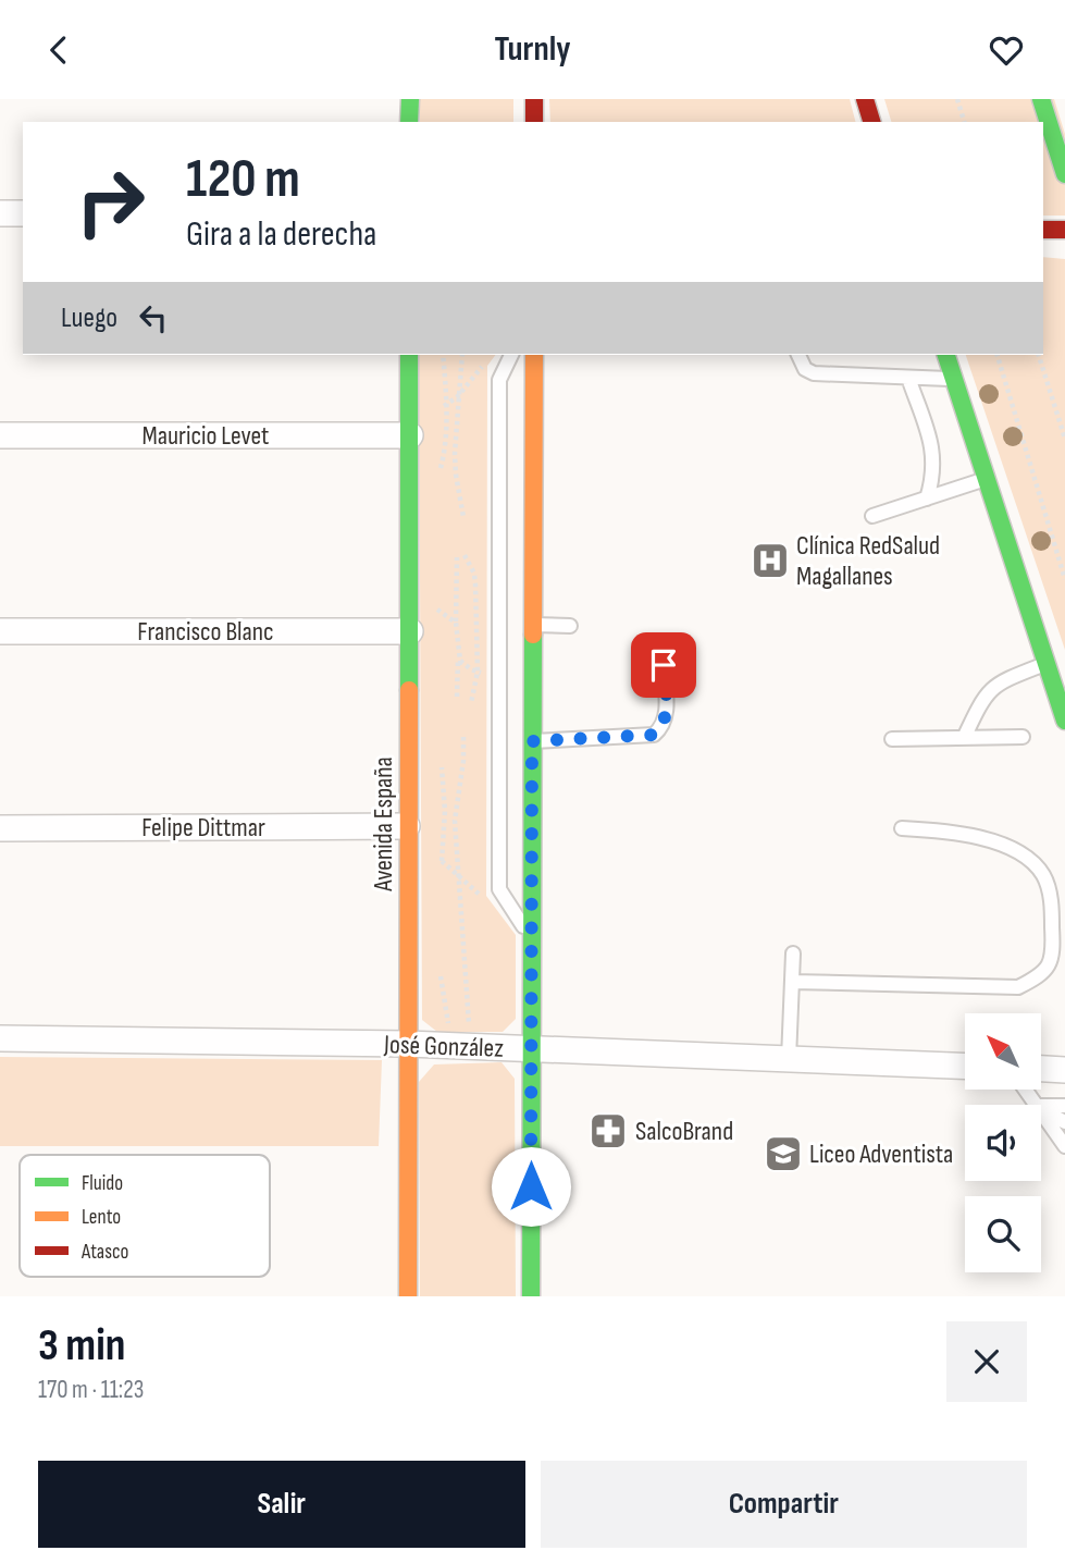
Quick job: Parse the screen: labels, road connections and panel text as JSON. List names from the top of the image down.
{
  "streets": {
    "main road": ["Avenida España"],
    "street": [
      "Mauricio Levet",
      "Francisco Blanc",
      "Felipe Dittmar",
      "José González"
    ]
  },
  "crossings": [
    ["Mauricio Levet", "Avenida España"],
    ["Francisco Blanc", "Avenida España"],
    ["Avenida España", "Felipe Dittmar"],
    ["Avenida España", "José González"]
  ],
  "places": {
    "hospital": ["Clínica RedSalud Magallanes"],
    "pharmacy": ["SalcoBrand"],
    "school or university": ["Liceo Adventista"]
  },
  "legend": ["Fluido", "Lento", "Atasco"],
  "north": "top left",
  "page": {
    "header": "Turnly",
    "turn": ["120 m", "Gira a la derecha"],
    "then": "Luego",
    "heading": ["3 min", "170 m · 11:23"],
    "buttons": ["Salir", "Compartir"]
  }
}
